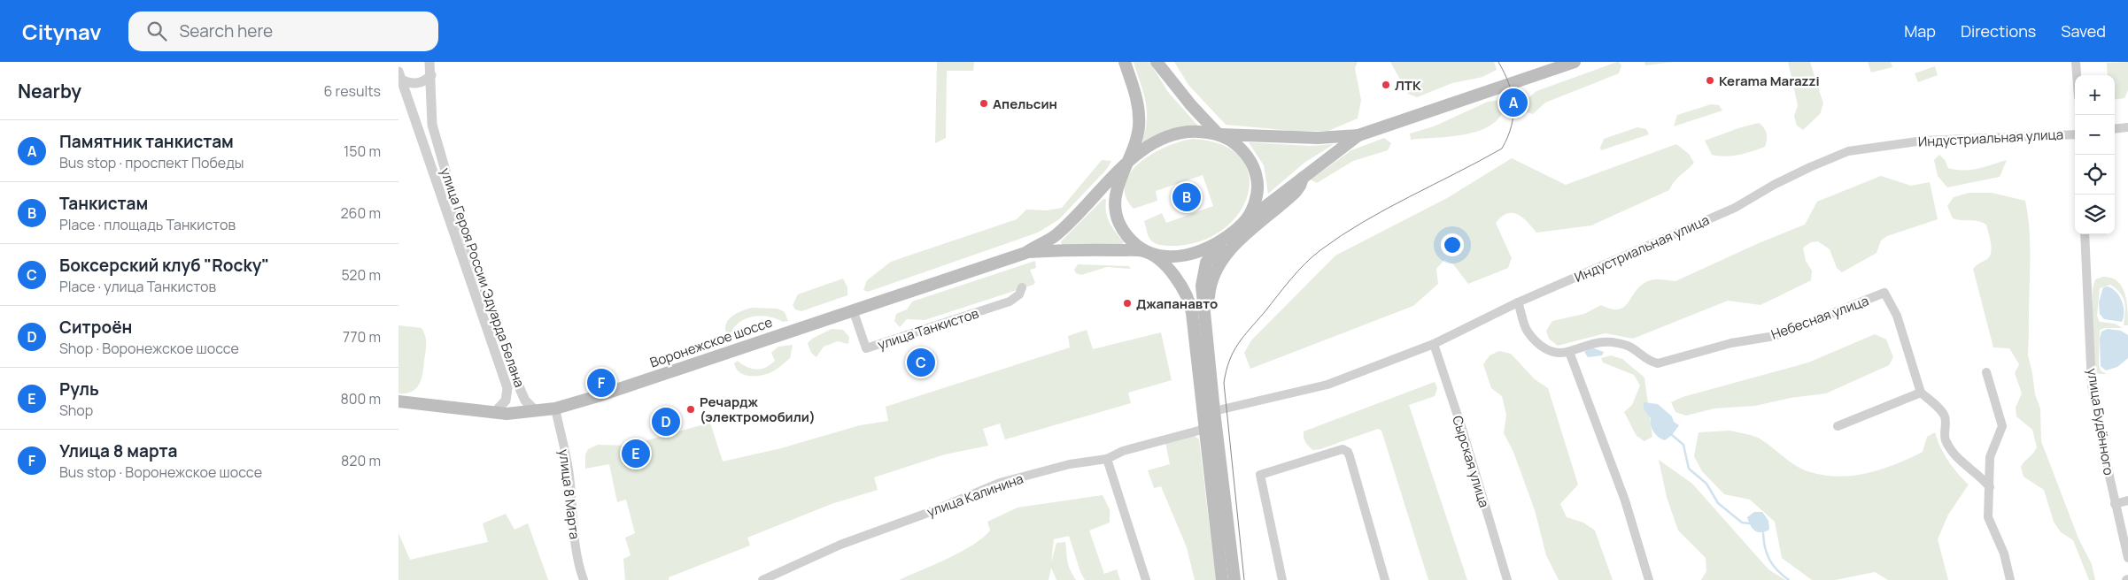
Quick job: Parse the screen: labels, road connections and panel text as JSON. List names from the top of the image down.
{
  "streets": {
    "main road": ["Воронежское шоссе"],
    "street": [
      "Индустриальная улица",
      "улица Героя России Эдуарда Белана",
      "Небесная улица",
      "улица Танкистов",
      "улица Будённого",
      "Сырская улица",
      "улица 8 Марта",
      "улица Калинина"
    ]
  },
  "crossings": [
    ["Индустриальная улица", "Небесная улица"],
    ["Индустриальная улица", "Сырская улица"],
    ["улица Героя России Эдуарда Белана", "Воронежское шоссе"],
    ["улица Танкистов", "Воронежское шоссе"],
    ["Воронежское шоссе", "улица 8 Марта"]
  ],
  "places": [
    "Kerama Marazzi",
    "ЛТК",
    "Апельсин",
    "Джапанавто",
    "Речардж (электромобили)"
  ],
  "page": {
    "header": "Citynav",
    "search": "Search here",
    "nav": ["Map", "Directions", "Saved"],
    "heading": ["Nearby", "6 results"],
    "map_buttons": ["+", "−"],
    "pins": [
      "A",
      "B",
      "C",
      "F",
      "D",
      "E"
    ],
    "list": [
      {
        "mark": "A",
        "name": "Памятник танкистам",
        "note": "Bus stop · проспект Победы",
        "value": "150 m"
      },
      {
        "mark": "B",
        "name": "Танкистам",
        "note": "Place · площадь Танкистов",
        "value": "260 m"
      },
      {
        "mark": "C",
        "name": "Боксерский клуб \"Rocky\"",
        "note": "Place · улица Танкистов",
        "value": "520 m"
      },
      {
        "mark": "D",
        "name": "Ситроён",
        "note": "Shop · Воронежское шоссе",
        "value": "770 m"
      },
      {
        "mark": "E",
        "name": "Руль",
        "note": "Shop",
        "value": "800 m"
      },
      {
        "mark": "F",
        "name": "Улица 8 марта",
        "note": "Bus stop · Воронежское шоссе",
        "value": "820 m"
      }
    ]
  }
}
